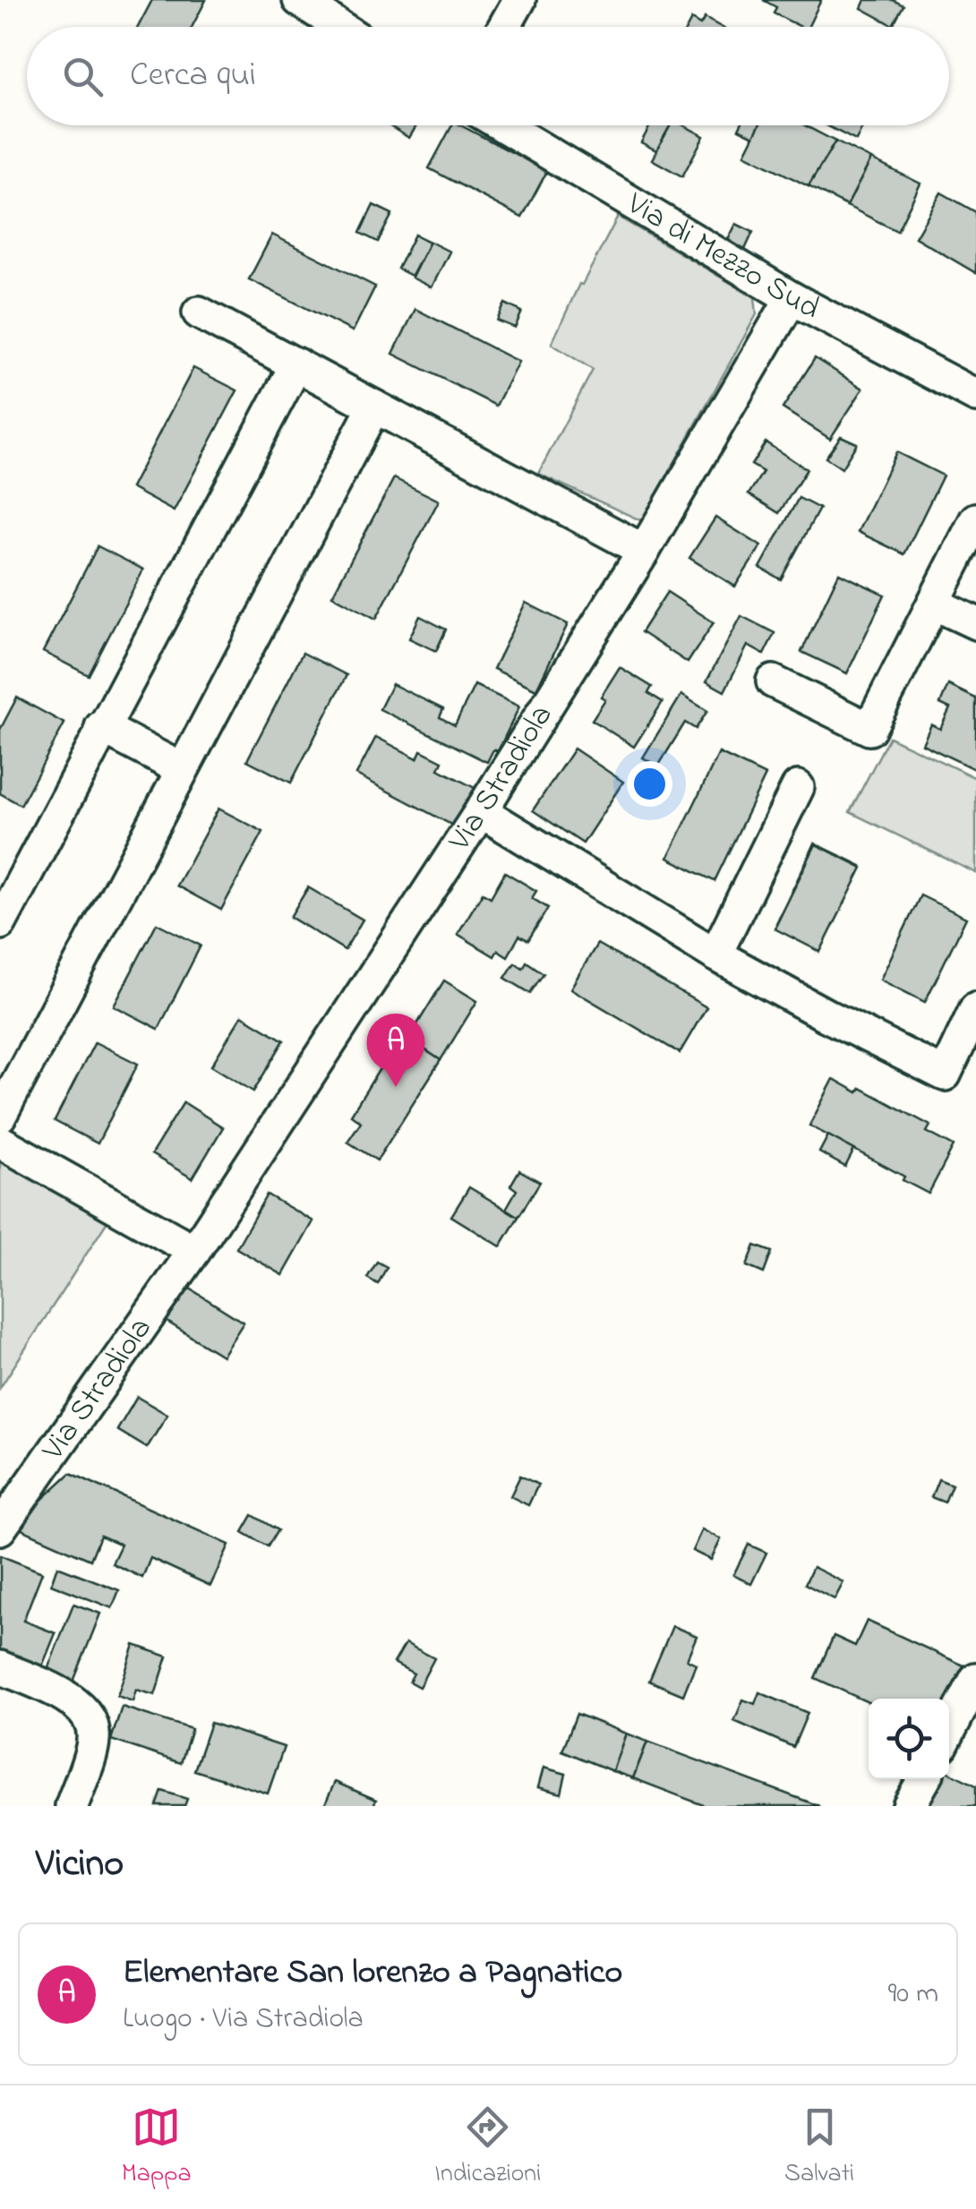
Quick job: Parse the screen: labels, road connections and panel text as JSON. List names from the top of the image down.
{
  "streets": {
    "street": ["Via di Mezzo Sud", "Via Stradiola"]
  },
  "crossings": [
    ["Via di Mezzo Sud", "Via Stradiola"]
  ],
  "page": {
    "search": "Cerca qui",
    "pins": "A",
    "heading": "Vicino",
    "list": [
      {
        "mark": "A",
        "name": "Elementare San lorenzo a Pagnatico",
        "note": "Luogo · Via Stradiola",
        "value": "90 m"
      }
    ],
    "nav": ["Mappa", "Indicazioni", "Salvati"]
  }
}
